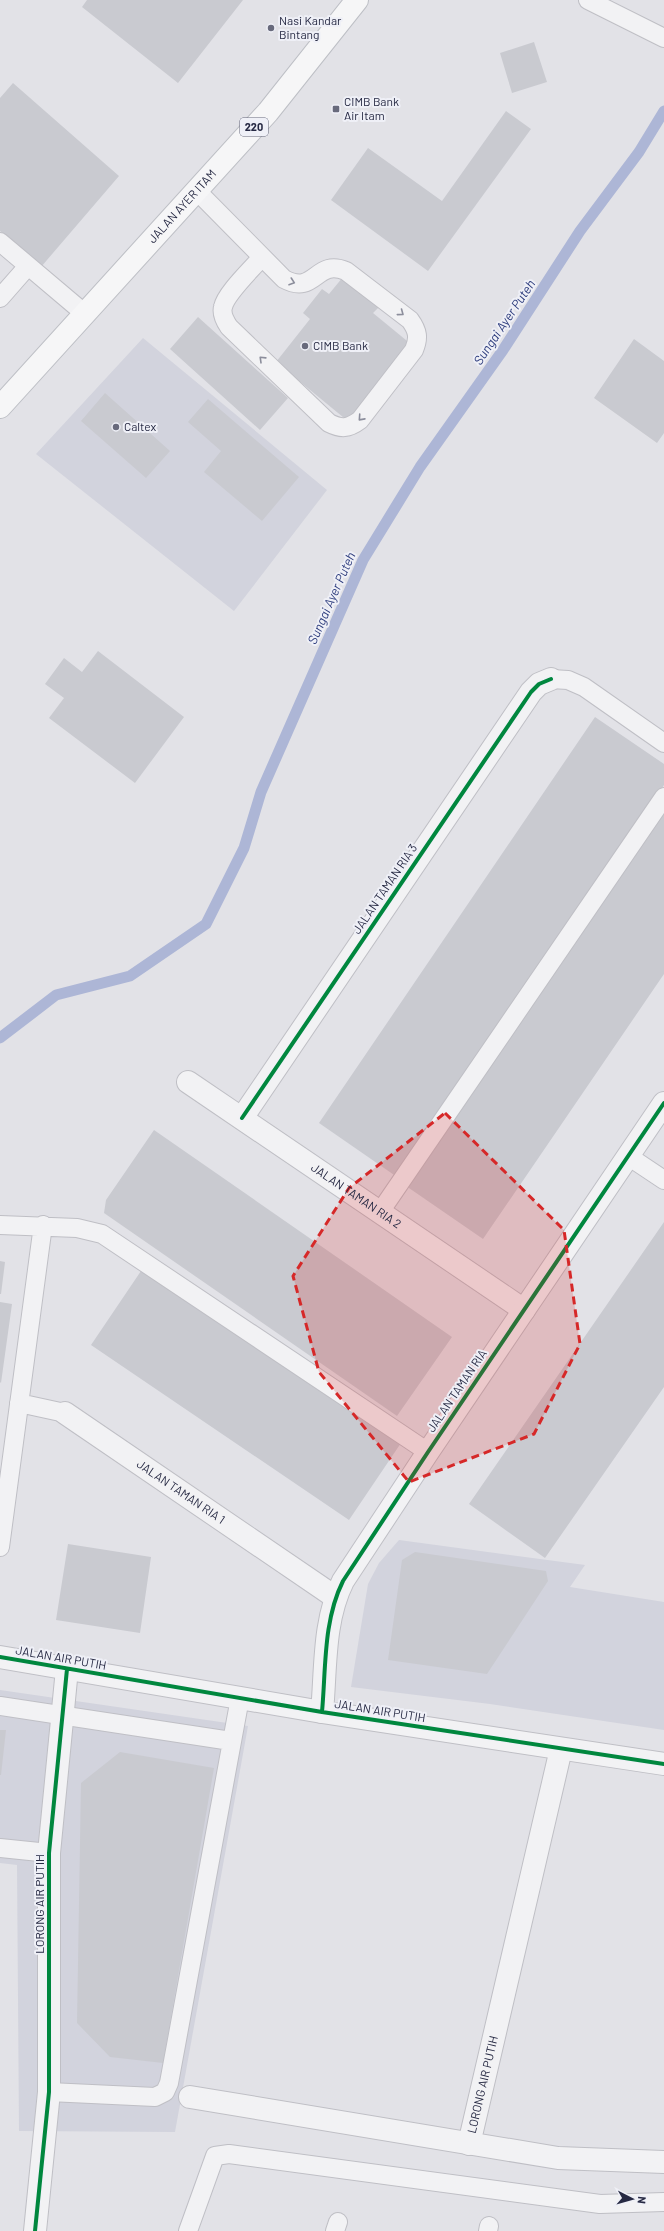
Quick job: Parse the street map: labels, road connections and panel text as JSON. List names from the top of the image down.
{
  "streets": {
    "main road": ["220", "JALAN AYER ITAM"],
    "street": [
      "JALAN TAMAN RIA 3",
      "JALAN TAMAN RIA 2",
      "JALAN TAMAN RIA",
      "JALAN TAMAN RIA 1",
      "JALAN AIR PUTIH",
      "LORONG AIR PUTIH"
    ]
  },
  "crossings": [
    ["JALAN TAMAN RIA 3", "JALAN TAMAN RIA 2"],
    ["JALAN TAMAN RIA 2", "JALAN TAMAN RIA"],
    ["JALAN TAMAN RIA", "JALAN TAMAN RIA 1"],
    ["JALAN TAMAN RIA", "JALAN AIR PUTIH"],
    ["JALAN AIR PUTIH", "LORONG AIR PUTIH"]
  ],
  "water": ["Sungai Ayer Puteh"],
  "places": {
    "other": ["Nasi Kandar Bintang", "CIMB Bank", "Caltex"],
    "transit": ["CIMB Bank Air Itam"]
  },
  "north": "right"
}
